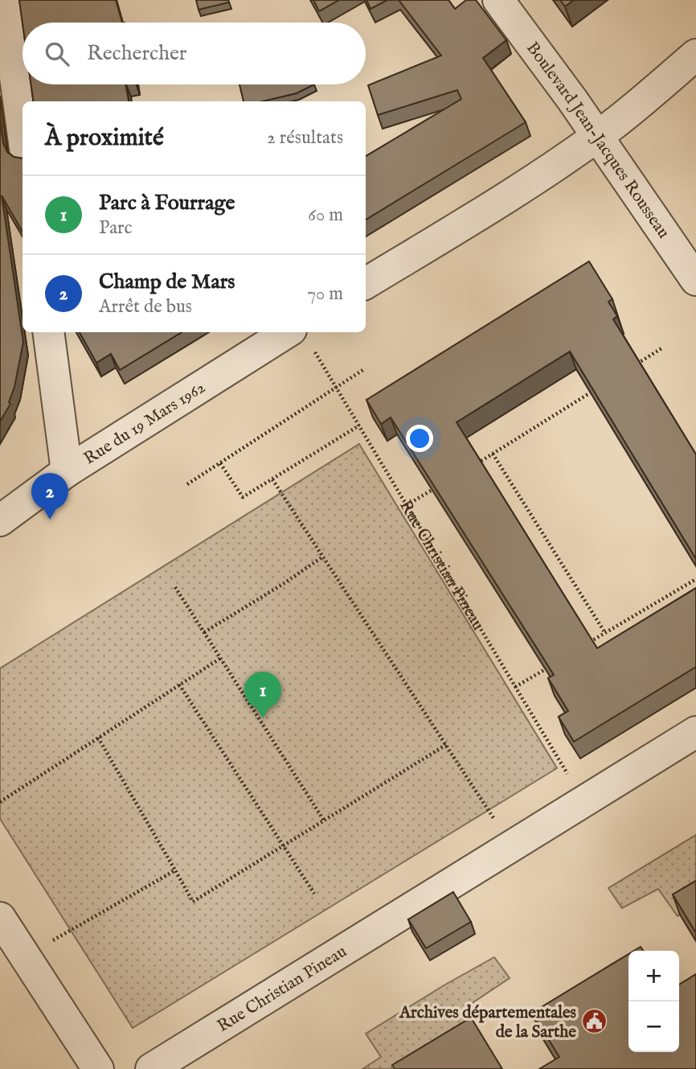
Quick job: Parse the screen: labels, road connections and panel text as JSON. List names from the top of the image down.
{
  "streets": {
    "street": ["Boulevard Jean-Jacques Rousseau", "Rue du 19 Mars 1962", "Rue Christian Pineau"]
  },
  "crossings": [
    ["Rue du 19 Mars 1962", "Rue Christian Pineau"]
  ],
  "places": {
    "public building": ["Archives départementales de la Sarthe"]
  },
  "page": {
    "search": "Rechercher",
    "heading": ["À proximité", "2 résultats"],
    "list": [
      {
        "mark": "1",
        "name": "Parc à Fourrage",
        "note": "Parc",
        "value": "60 m"
      },
      {
        "mark": "2",
        "name": "Champ de Mars",
        "note": "Arrêt de bus",
        "value": "70 m"
      }
    ],
    "pins": ["2", "1"],
    "map_buttons": ["+", "−"]
  }
}
